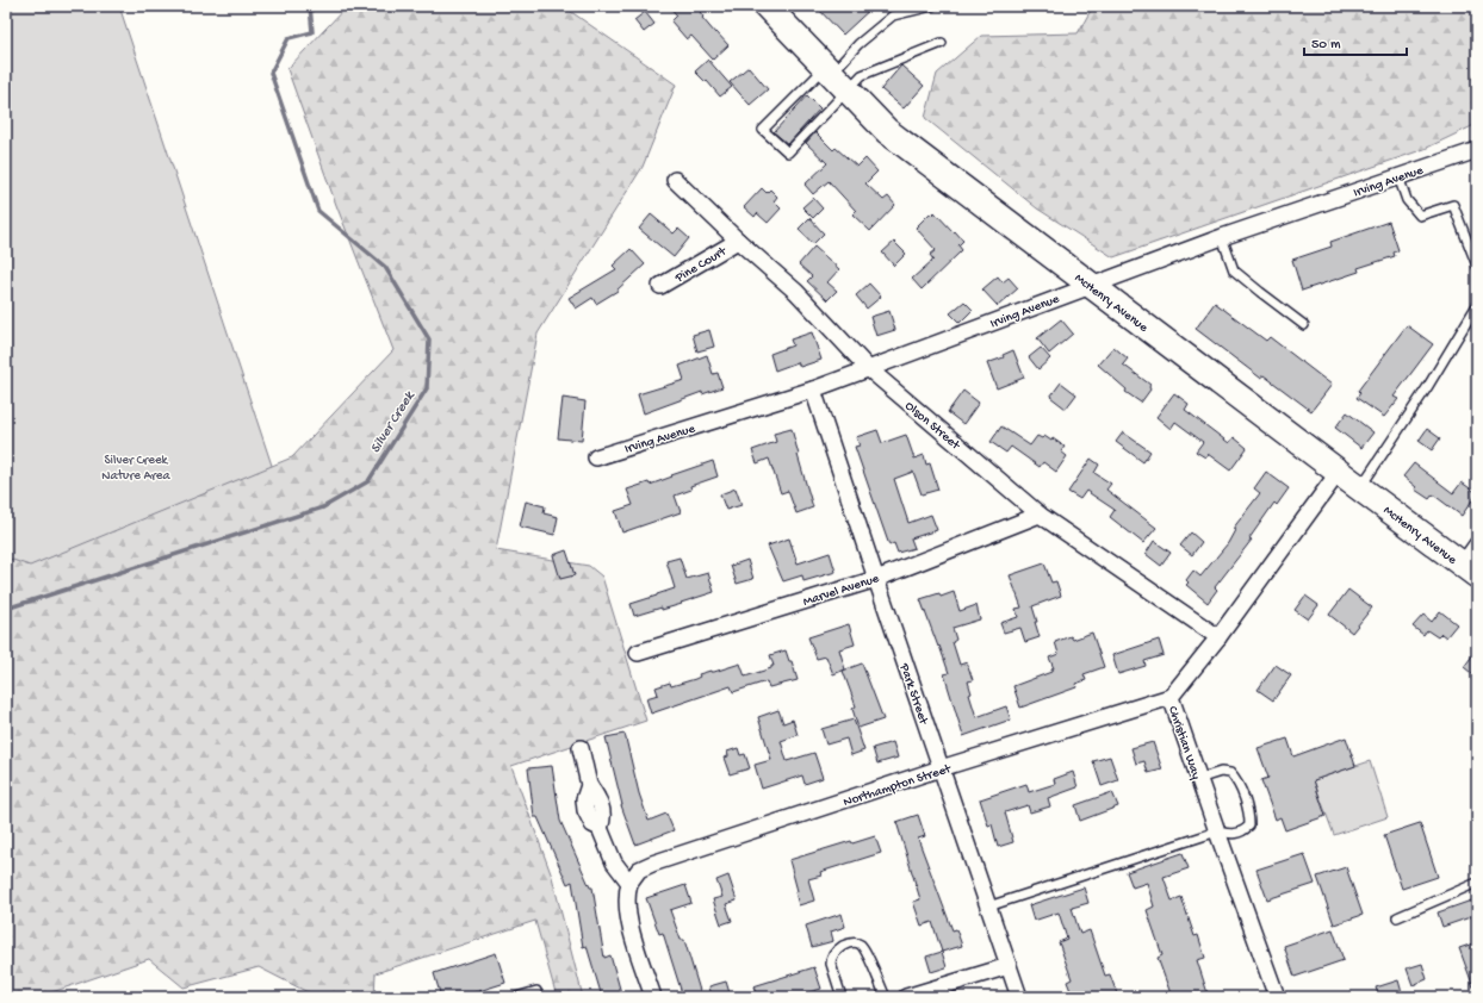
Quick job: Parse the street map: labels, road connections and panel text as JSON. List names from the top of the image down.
{
  "streets": {
    "main road": ["McHenry Avenue"],
    "street": [
      "Irving Avenue",
      "Pine Court",
      "Olson Street",
      "Marvel Avenue",
      "Park Street",
      "Christian Way",
      "Northampton Street"
    ]
  },
  "crossings": [
    ["Irving Avenue", "McHenry Avenue"],
    ["Irving Avenue", "Olson Street"],
    ["Irving Avenue", "Park Street"],
    ["Pine Court", "Olson Street"],
    ["McHenry Avenue", "Christian Way"],
    ["Olson Street", "Marvel Avenue"],
    ["Olson Street", "Christian Way"],
    ["Marvel Avenue", "Park Street"],
    ["Park Street", "Northampton Street"],
    ["Christian Way", "Northampton Street"]
  ],
  "water": ["Silver Creek"],
  "parks": ["Silver Creek Nature Area"],
  "scale_bar": "50 m"
}
